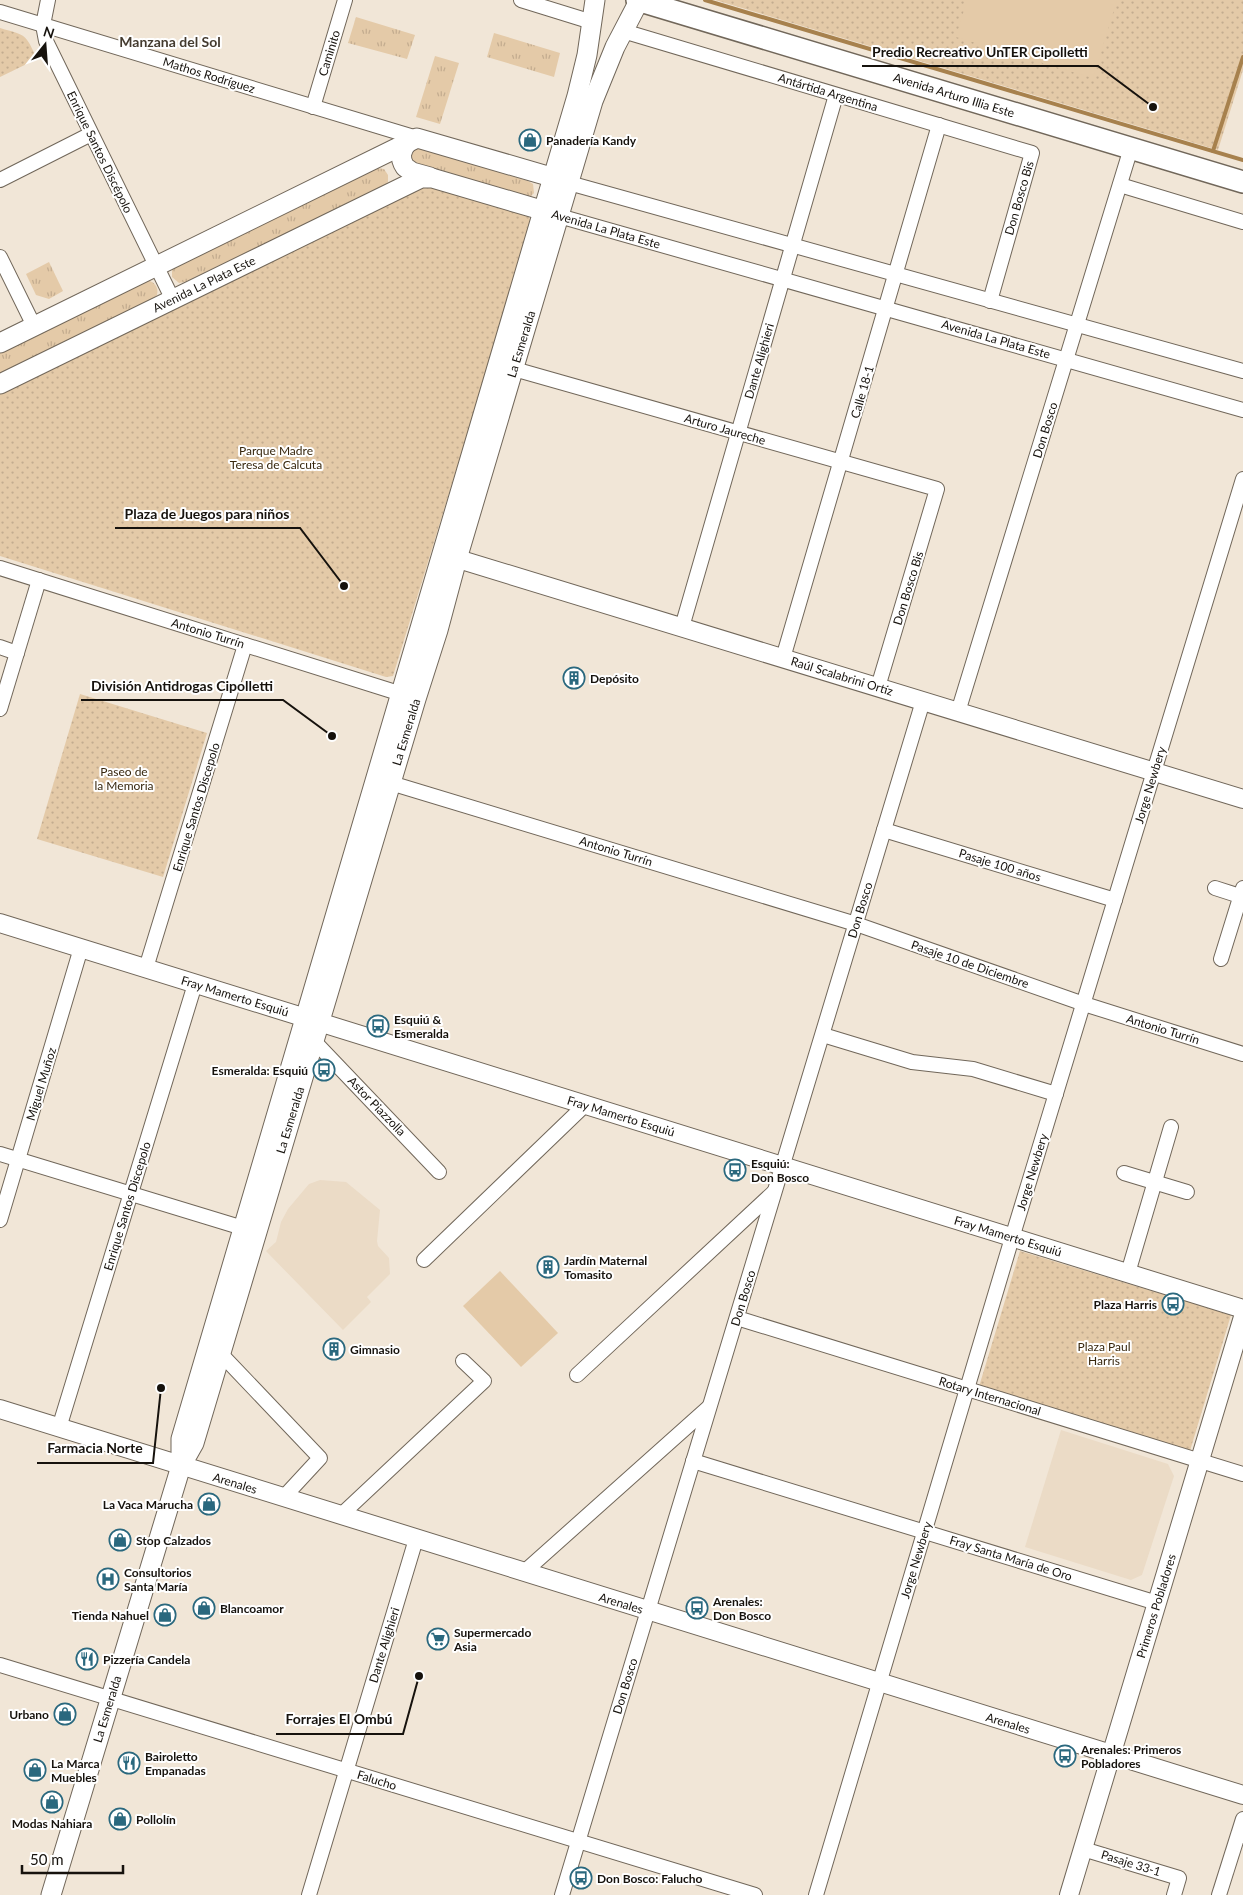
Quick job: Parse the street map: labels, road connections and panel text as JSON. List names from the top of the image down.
{
  "streets": {
    "main road": ["Avenida Arturo Illia Este", "Avenida La Plata Este", "La Esmeralda"],
    "street": [
      "Caminito",
      "Mathos Rodríguez",
      "Antártida Argentina",
      "Enrique Santos Discépolo",
      "Don Bosco Bis",
      "Dante Alighieri",
      "Calle 18-1",
      "Arturo Jaureche",
      "Don Bosco",
      "Antonio Turrín",
      "Raúl Scalabrini Ortíz",
      "Jorge Newbery",
      "Enrique Santos Discepolo",
      "Pasaje 100 años",
      "Pasaje 10 de Diciembre",
      "Fray Mamerto Esquiú",
      "Miguel Muñoz",
      "Astor Piazzolla",
      "Rotary Internacional",
      "Arenales",
      "Fray Santa María de Oro",
      "Primeros Pobladores",
      "Falucho",
      "Pasaje 33-1"
    ]
  },
  "crossings": [
    ["Caminito", "Mathos Rodríguez"],
    ["Mathos Rodríguez", "Enrique Santos Discépolo"],
    ["Antártida Argentina", "Don Bosco Bis"],
    ["Antártida Argentina", "La Esmeralda"],
    ["Antártida Argentina", "Dante Alighieri"],
    ["Antártida Argentina", "Calle 18-1"],
    ["Avenida Arturo Illia Este", "La Esmeralda"],
    ["Avenida Arturo Illia Este", "Don Bosco"],
    ["Enrique Santos Discépolo", "Avenida La Plata Este"],
    ["Don Bosco Bis", "Arturo Jaureche"],
    ["Don Bosco Bis", "Raúl Scalabrini Ortíz"],
    ["Avenida La Plata Este", "La Esmeralda"],
    ["Avenida La Plata Este", "Dante Alighieri"],
    ["Avenida La Plata Este", "Calle 18-1"],
    ["Avenida La Plata Este", "Don Bosco"],
    ["La Esmeralda", "Arturo Jaureche"],
    ["La Esmeralda", "Antonio Turrín"],
    ["La Esmeralda", "Raúl Scalabrini Ortíz"],
    ["La Esmeralda", "Fray Mamerto Esquiú"],
    ["La Esmeralda", "Astor Piazzolla"],
    ["La Esmeralda", "Arenales"],
    ["La Esmeralda", "Falucho"],
    ["Dante Alighieri", "Arturo Jaureche"],
    ["Dante Alighieri", "Raúl Scalabrini Ortíz"],
    ["Dante Alighieri", "Arenales"],
    ["Dante Alighieri", "Falucho"],
    ["Calle 18-1", "Arturo Jaureche"],
    ["Calle 18-1", "Raúl Scalabrini Ortíz"],
    ["Don Bosco", "Antonio Turrín"],
    ["Don Bosco", "Raúl Scalabrini Ortíz"],
    ["Don Bosco", "Pasaje 100 años"],
    ["Don Bosco", "Pasaje 10 de Diciembre"],
    ["Don Bosco", "Fray Mamerto Esquiú"],
    ["Don Bosco", "Rotary Internacional"],
    ["Don Bosco", "Arenales"],
    ["Don Bosco", "Fray Santa María de Oro"],
    ["Don Bosco", "Falucho"],
    ["Antonio Turrín", "Jorge Newbery"],
    ["Antonio Turrín", "Enrique Santos Discepolo"],
    ["Antonio Turrín", "Pasaje 10 de Diciembre"],
    ["Raúl Scalabrini Ortíz", "Jorge Newbery"],
    ["Jorge Newbery", "Pasaje 100 años"],
    ["Jorge Newbery", "Pasaje 10 de Diciembre"],
    ["Jorge Newbery", "Fray Mamerto Esquiú"],
    ["Jorge Newbery", "Rotary Internacional"],
    ["Jorge Newbery", "Arenales"],
    ["Jorge Newbery", "Fray Santa María de Oro"],
    ["Enrique Santos Discepolo", "Fray Mamerto Esquiú"],
    ["Enrique Santos Discepolo", "Arenales"],
    ["Fray Mamerto Esquiú", "Miguel Muñoz"],
    ["Rotary Internacional", "Primeros Pobladores"],
    ["Arenales", "Primeros Pobladores"],
    ["Fray Santa María de Oro", "Primeros Pobladores"],
    ["Primeros Pobladores", "Pasaje 33-1"]
  ],
  "districts": ["Manzana del Sol"],
  "parks": ["Parque Madre Teresa de Calcuta", "Paseo de la Memoria", "Plaza Paul Harris"],
  "places": {
    "other": [
      "Predio Recreativo UnTER Cipolletti",
      "Plaza de Juegos para niños",
      "División Antidrogas Cipolletti",
      "Farmacia Norte",
      "Forrajes El Ombú"
    ],
    "shop": [
      "Panadería Kandy",
      "La Vaca Marucha",
      "Stop Calzados",
      "Blancoamor",
      "Tienda Nahuel",
      "Urbano",
      "La Marca Muebles",
      "Modas Nahiara",
      "Pollolín"
    ],
    "building": ["Depósito", "Jardín Maternal Tomasito", "Gimnasio"],
    "bus stop": [
      "Esquiú & Esmeralda",
      "Esmeralda: Esquiú",
      "Esquiú: Don Bosco",
      "Plaza Harris",
      "Arenales: Don Bosco",
      "Arenales: Primeros Pobladores",
      "Don Bosco: Falucho"
    ],
    "hospital": ["Consultorios Santa María"],
    "supermarket": ["Supermercado Asia"],
    "restaurant": ["Pizzería Candela", "Bairoletto Empanadas"]
  },
  "scale_bar": "50 m",
  "north": "top"
}
